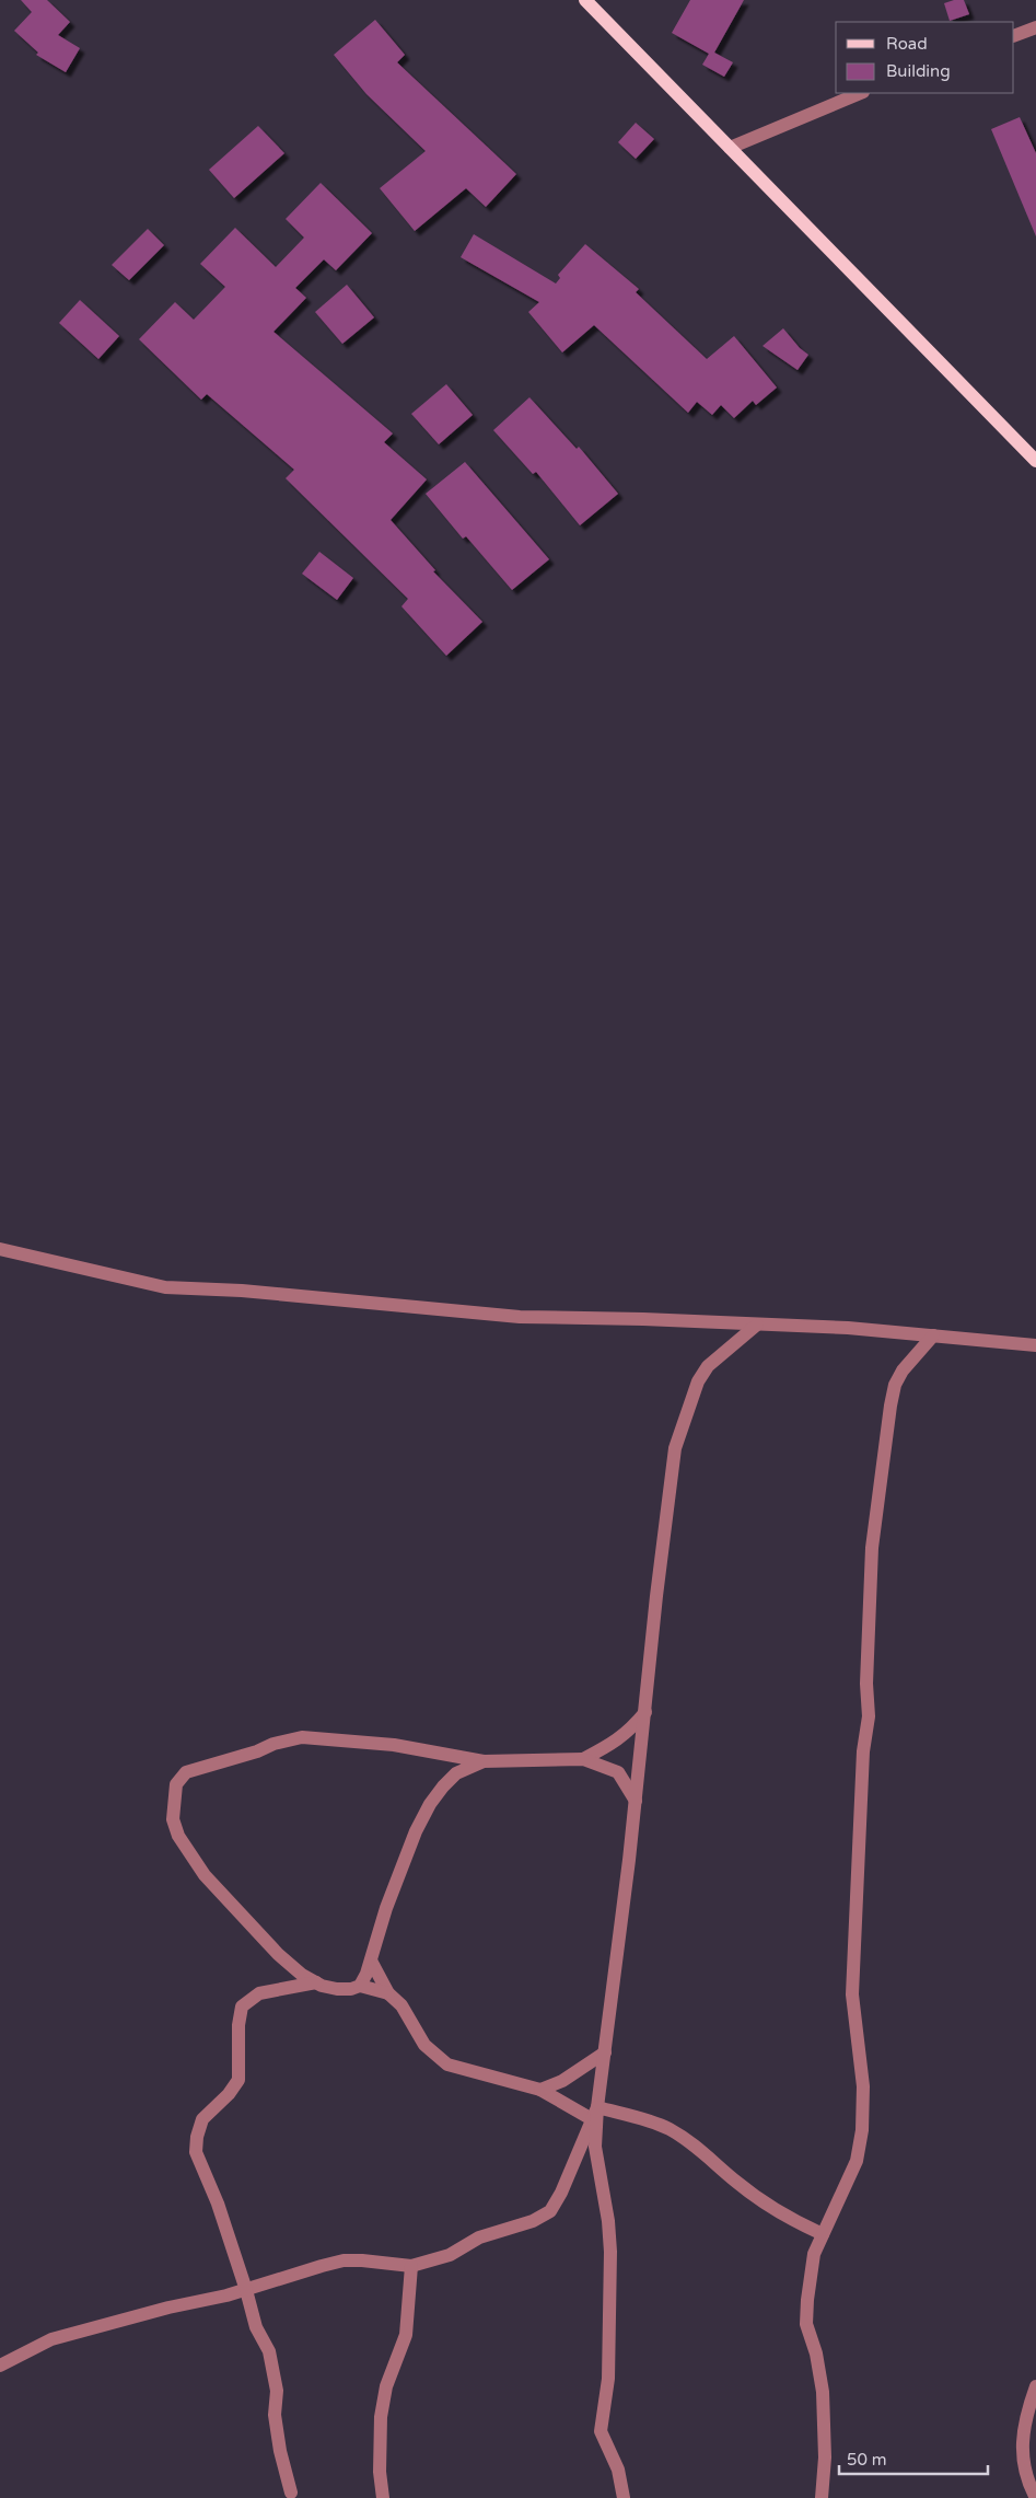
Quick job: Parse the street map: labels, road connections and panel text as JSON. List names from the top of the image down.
{
  "legend": ["Road", "Building"],
  "scale_bar": "50 m"
}
